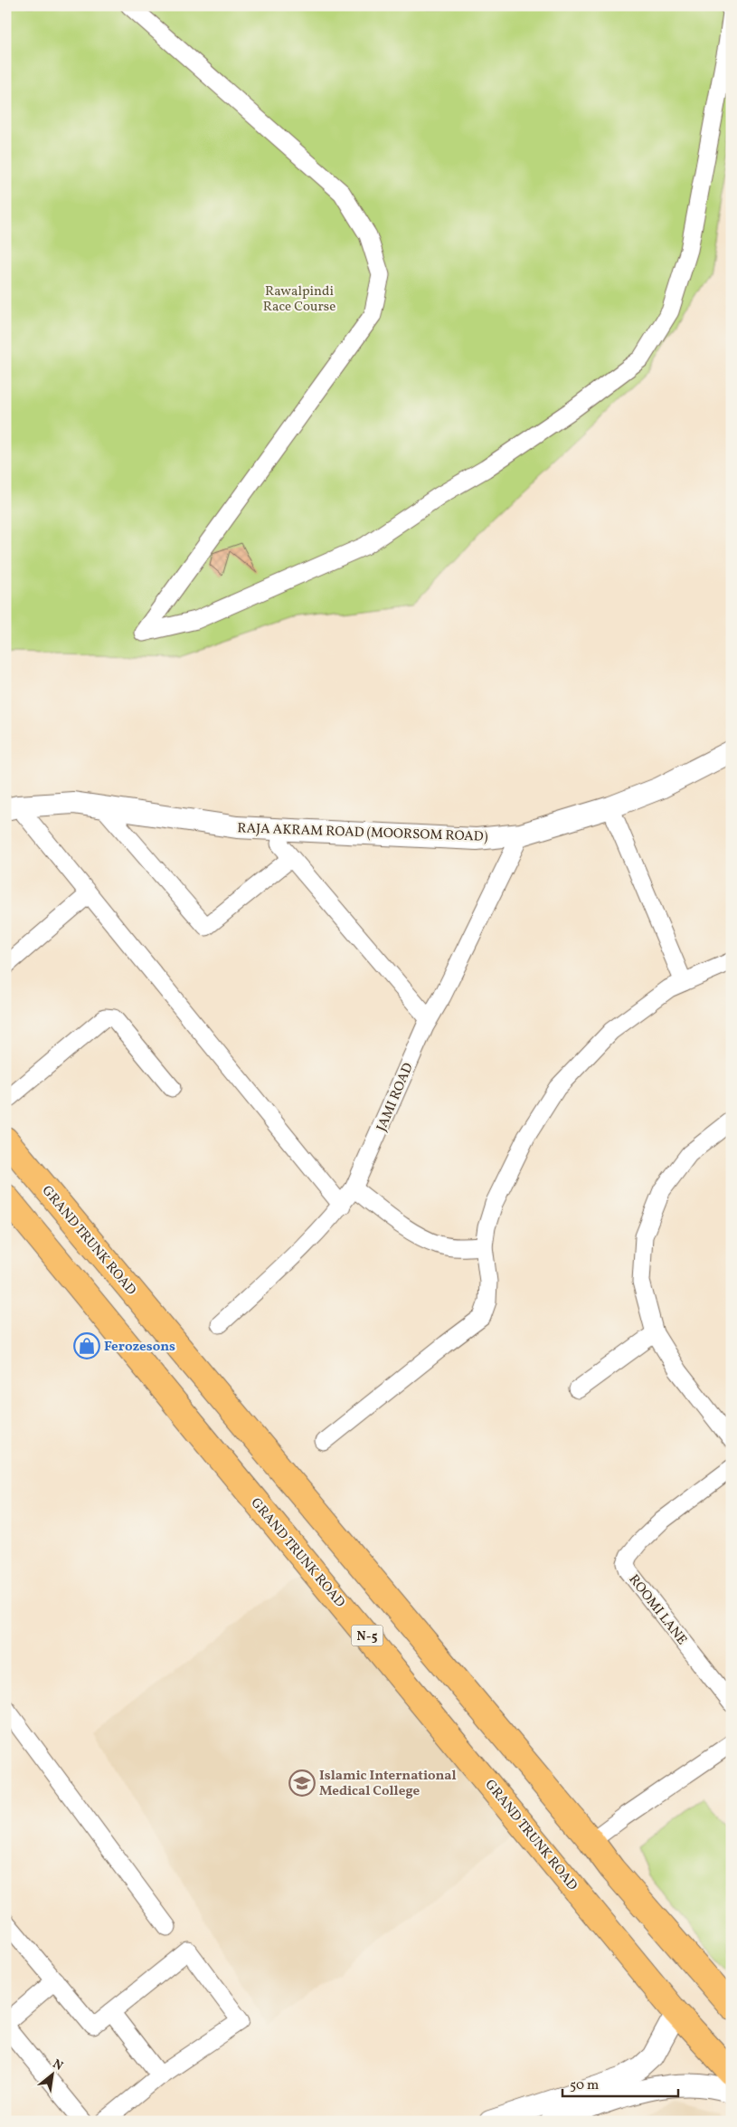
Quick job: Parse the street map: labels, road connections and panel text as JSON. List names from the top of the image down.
{
  "streets": {
    "highway": ["GRAND TRUNK ROAD", "N-5"],
    "street": ["RAJA AKRAM ROAD (MOORSOM ROAD)", "JAMI ROAD", "ROOMI LANE"]
  },
  "crossings": [
    ["RAJA AKRAM ROAD (MOORSOM ROAD)", "JAMI ROAD"]
  ],
  "parks": ["Rawalpindi Race Course"],
  "places": {
    "shop": ["Ferozesons"],
    "school or university": ["Islamic International Medical College"]
  },
  "scale_bar": "50 m",
  "north": "top right"
}
